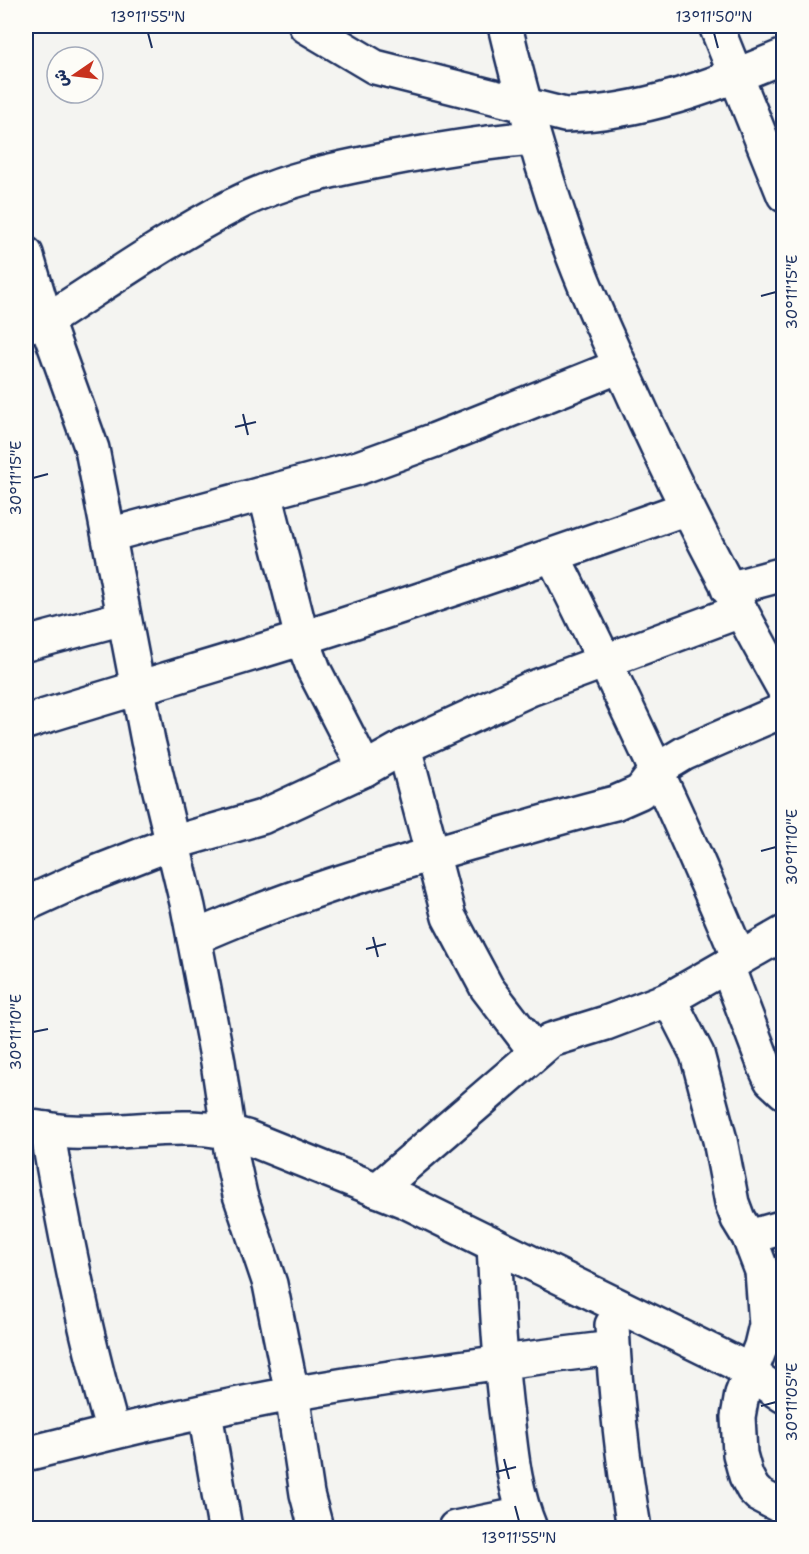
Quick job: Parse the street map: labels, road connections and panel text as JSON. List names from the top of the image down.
{
  "north": "left",
  "coordinates": [
    "13°11'55\"N",
    "13°11'50\"N",
    "30°11'15\"E",
    "30°11'10\"E",
    "30°11'05\"E"
  ]
}
